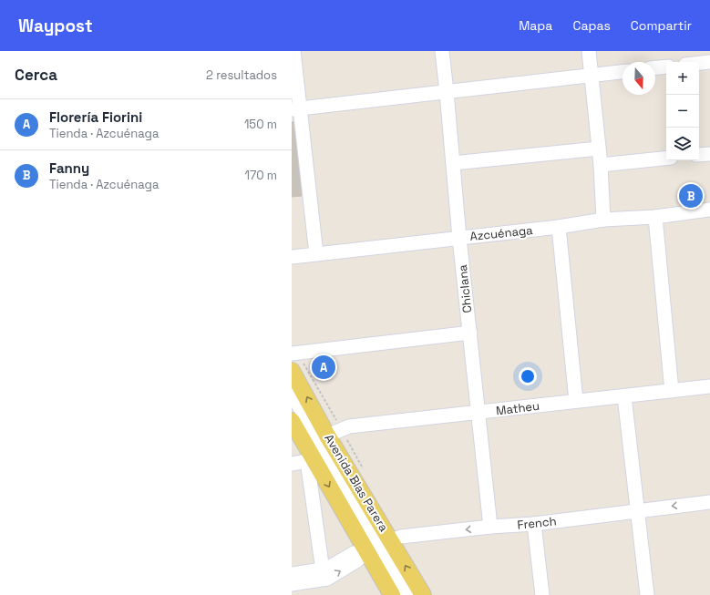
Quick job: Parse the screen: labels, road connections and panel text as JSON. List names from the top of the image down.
{
  "streets": {
    "main road": ["Avenida Blas Parera"],
    "street": [
      "Azcuénaga",
      "Chiclana",
      "Matheu",
      "French"
    ]
  },
  "crossings": [
    ["Azcuénaga", "Chiclana"],
    ["Chiclana", "Matheu"],
    ["Chiclana", "French"],
    ["Matheu", "Avenida Blas Parera"],
    ["Avenida Blas Parera", "French"]
  ],
  "north": "bottom",
  "page": {
    "header": "Waypost",
    "nav": ["Mapa", "Capas", "Compartir"],
    "heading": ["Cerca", "2 resultados"],
    "map_buttons": ["+", "−"],
    "list": [
      {
        "mark": "A",
        "name": "Florería Fiorini",
        "note": "Tienda · Azcuénaga",
        "value": "150 m"
      },
      {
        "mark": "B",
        "name": "Fanny",
        "note": "Tienda · Azcuénaga",
        "value": "170 m"
      }
    ],
    "pins": ["B", "A"]
  }
}
